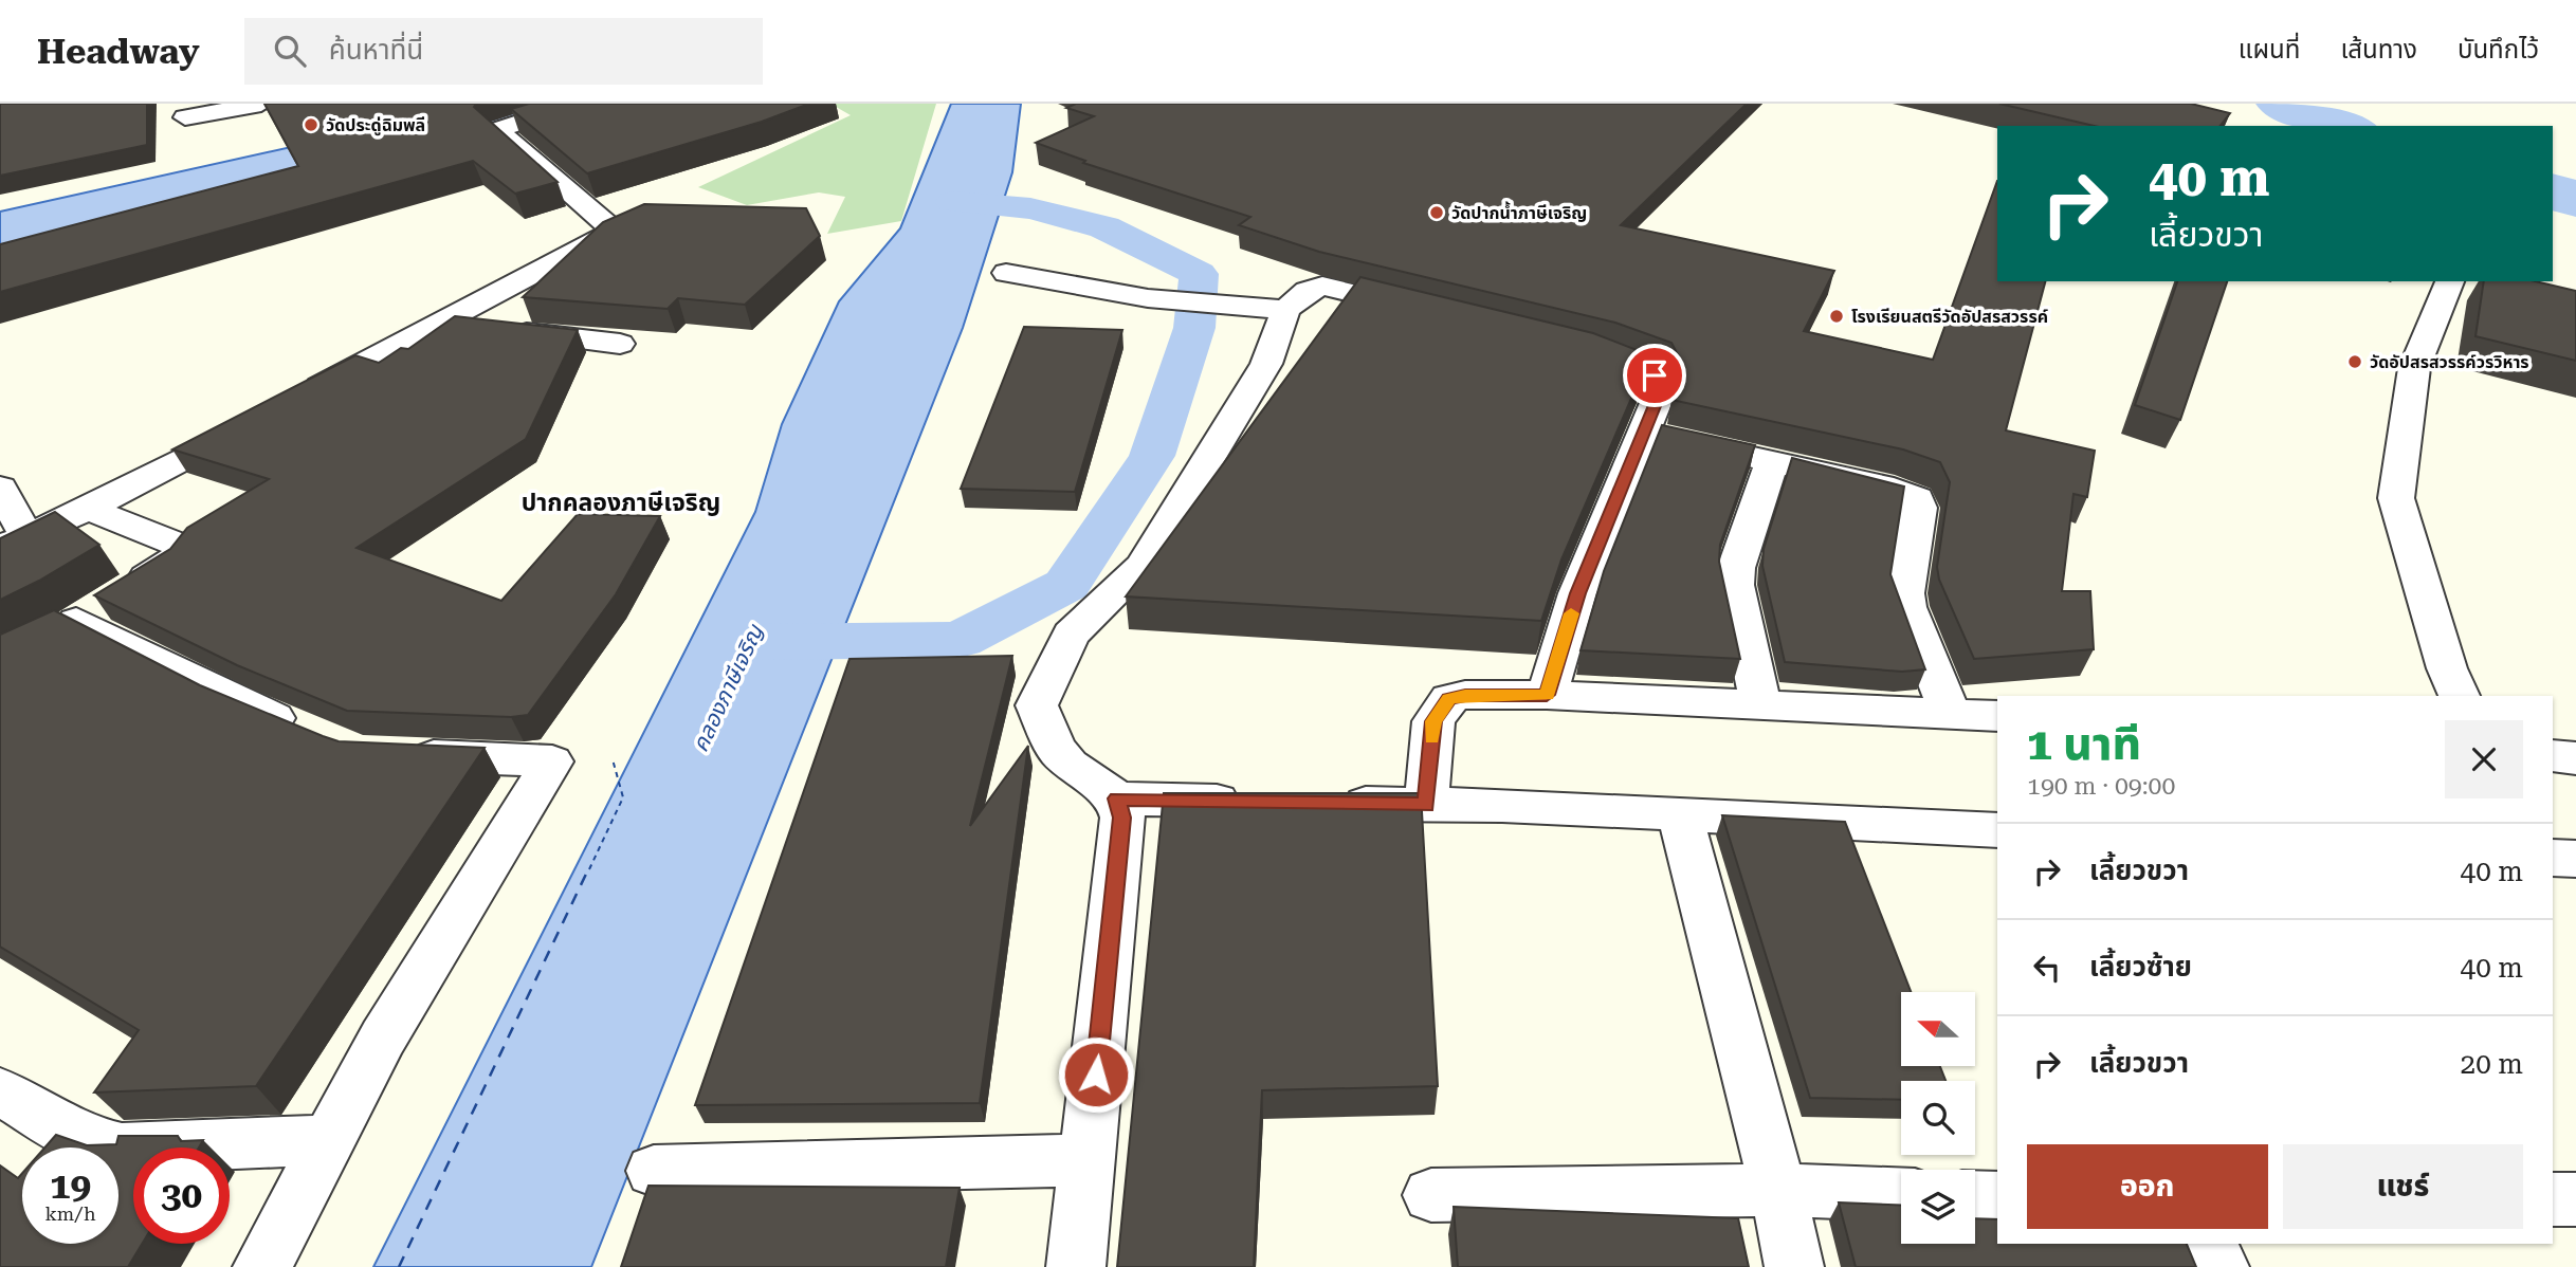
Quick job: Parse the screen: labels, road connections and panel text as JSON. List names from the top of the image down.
{
  "districts": ["ปากคลองภาษีเจริญ"],
  "water": ["คลองภาษีเจริญ"],
  "places": [
    "วัดประดู่ฉิมพลี",
    "วัดปากน้ำภาษีเจริญ",
    "โรงเรียนสตรีวัดอัปสรสวรรค์",
    "วัดอัปสรสวรรค์วรวิหาร"
  ],
  "north": "left",
  "page": {
    "header": "Headway",
    "search": "ค้นหาที่นี่",
    "nav": ["แผนที่", "เส้นทาง", "บันทึกไว้"],
    "turn": ["40 m", "เลี้ยวขวา"],
    "heading": ["1 นาที", "190 m · 09:00"],
    "list": [
      {
        "name": "เลี้ยวขวา",
        "value": "40 m"
      },
      {
        "name": "เลี้ยวซ้าย",
        "value": "40 m"
      },
      {
        "name": "เลี้ยวขวา",
        "value": "20 m"
      }
    ],
    "buttons": ["ออก", "แชร์"],
    "speed": "19 km/h",
    "limit": "30"
  }
}
